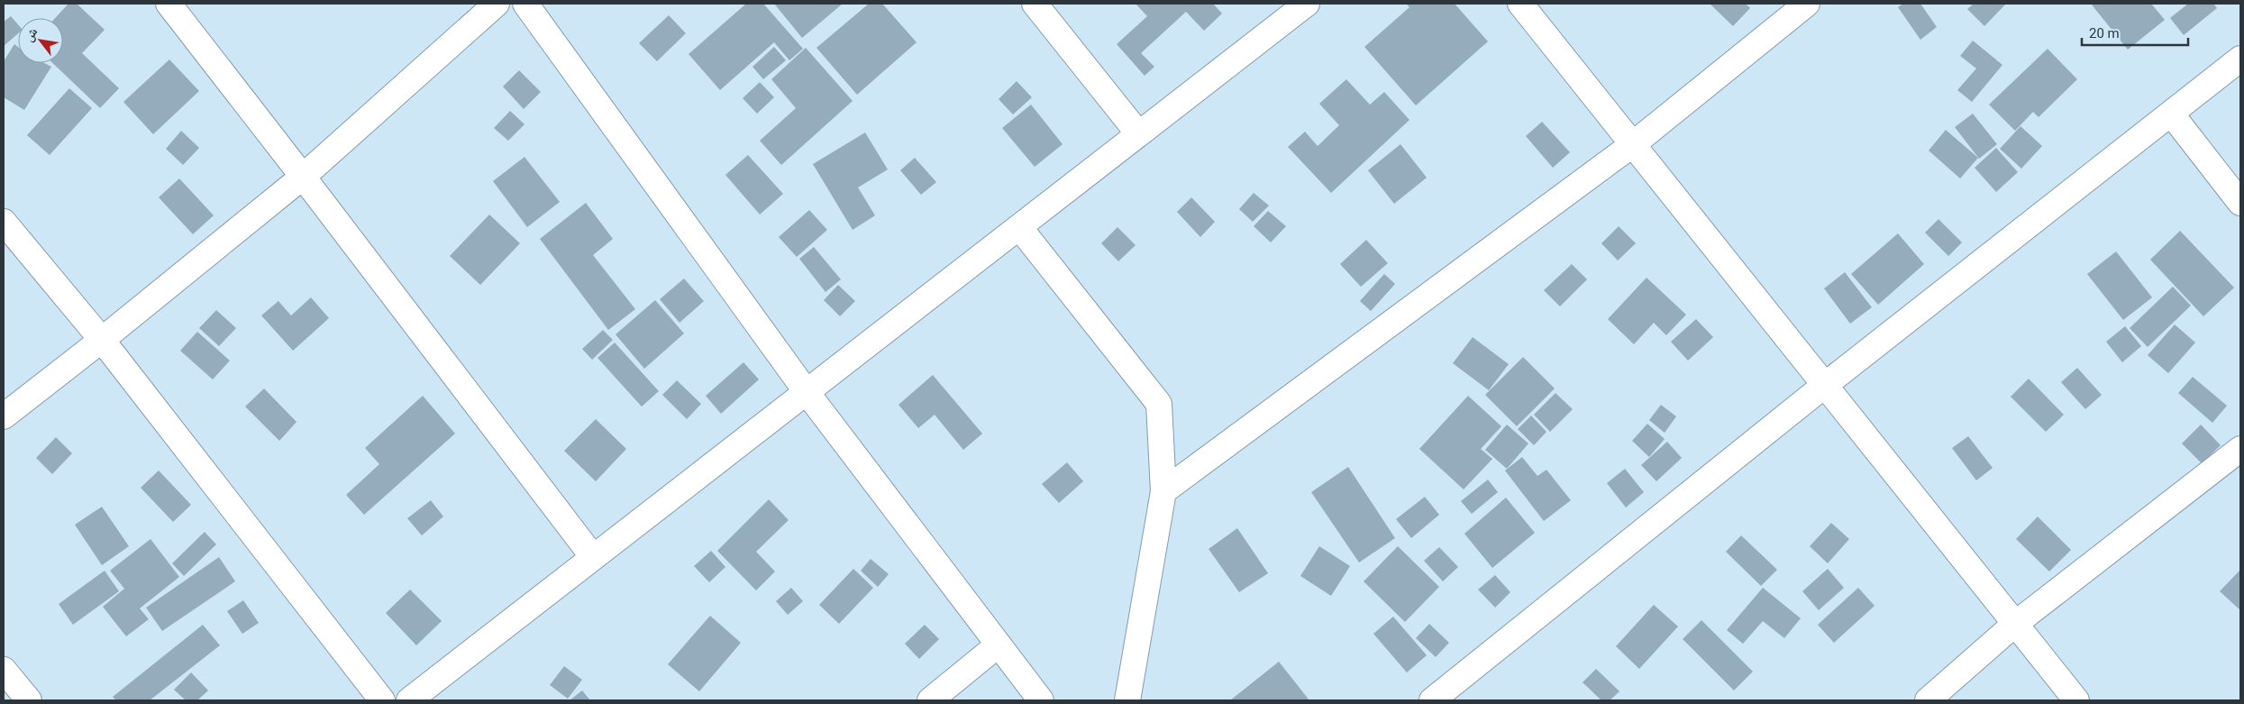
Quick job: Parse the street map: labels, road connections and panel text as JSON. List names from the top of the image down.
{
  "scale_bar": "20 m",
  "north": "top left"
}
